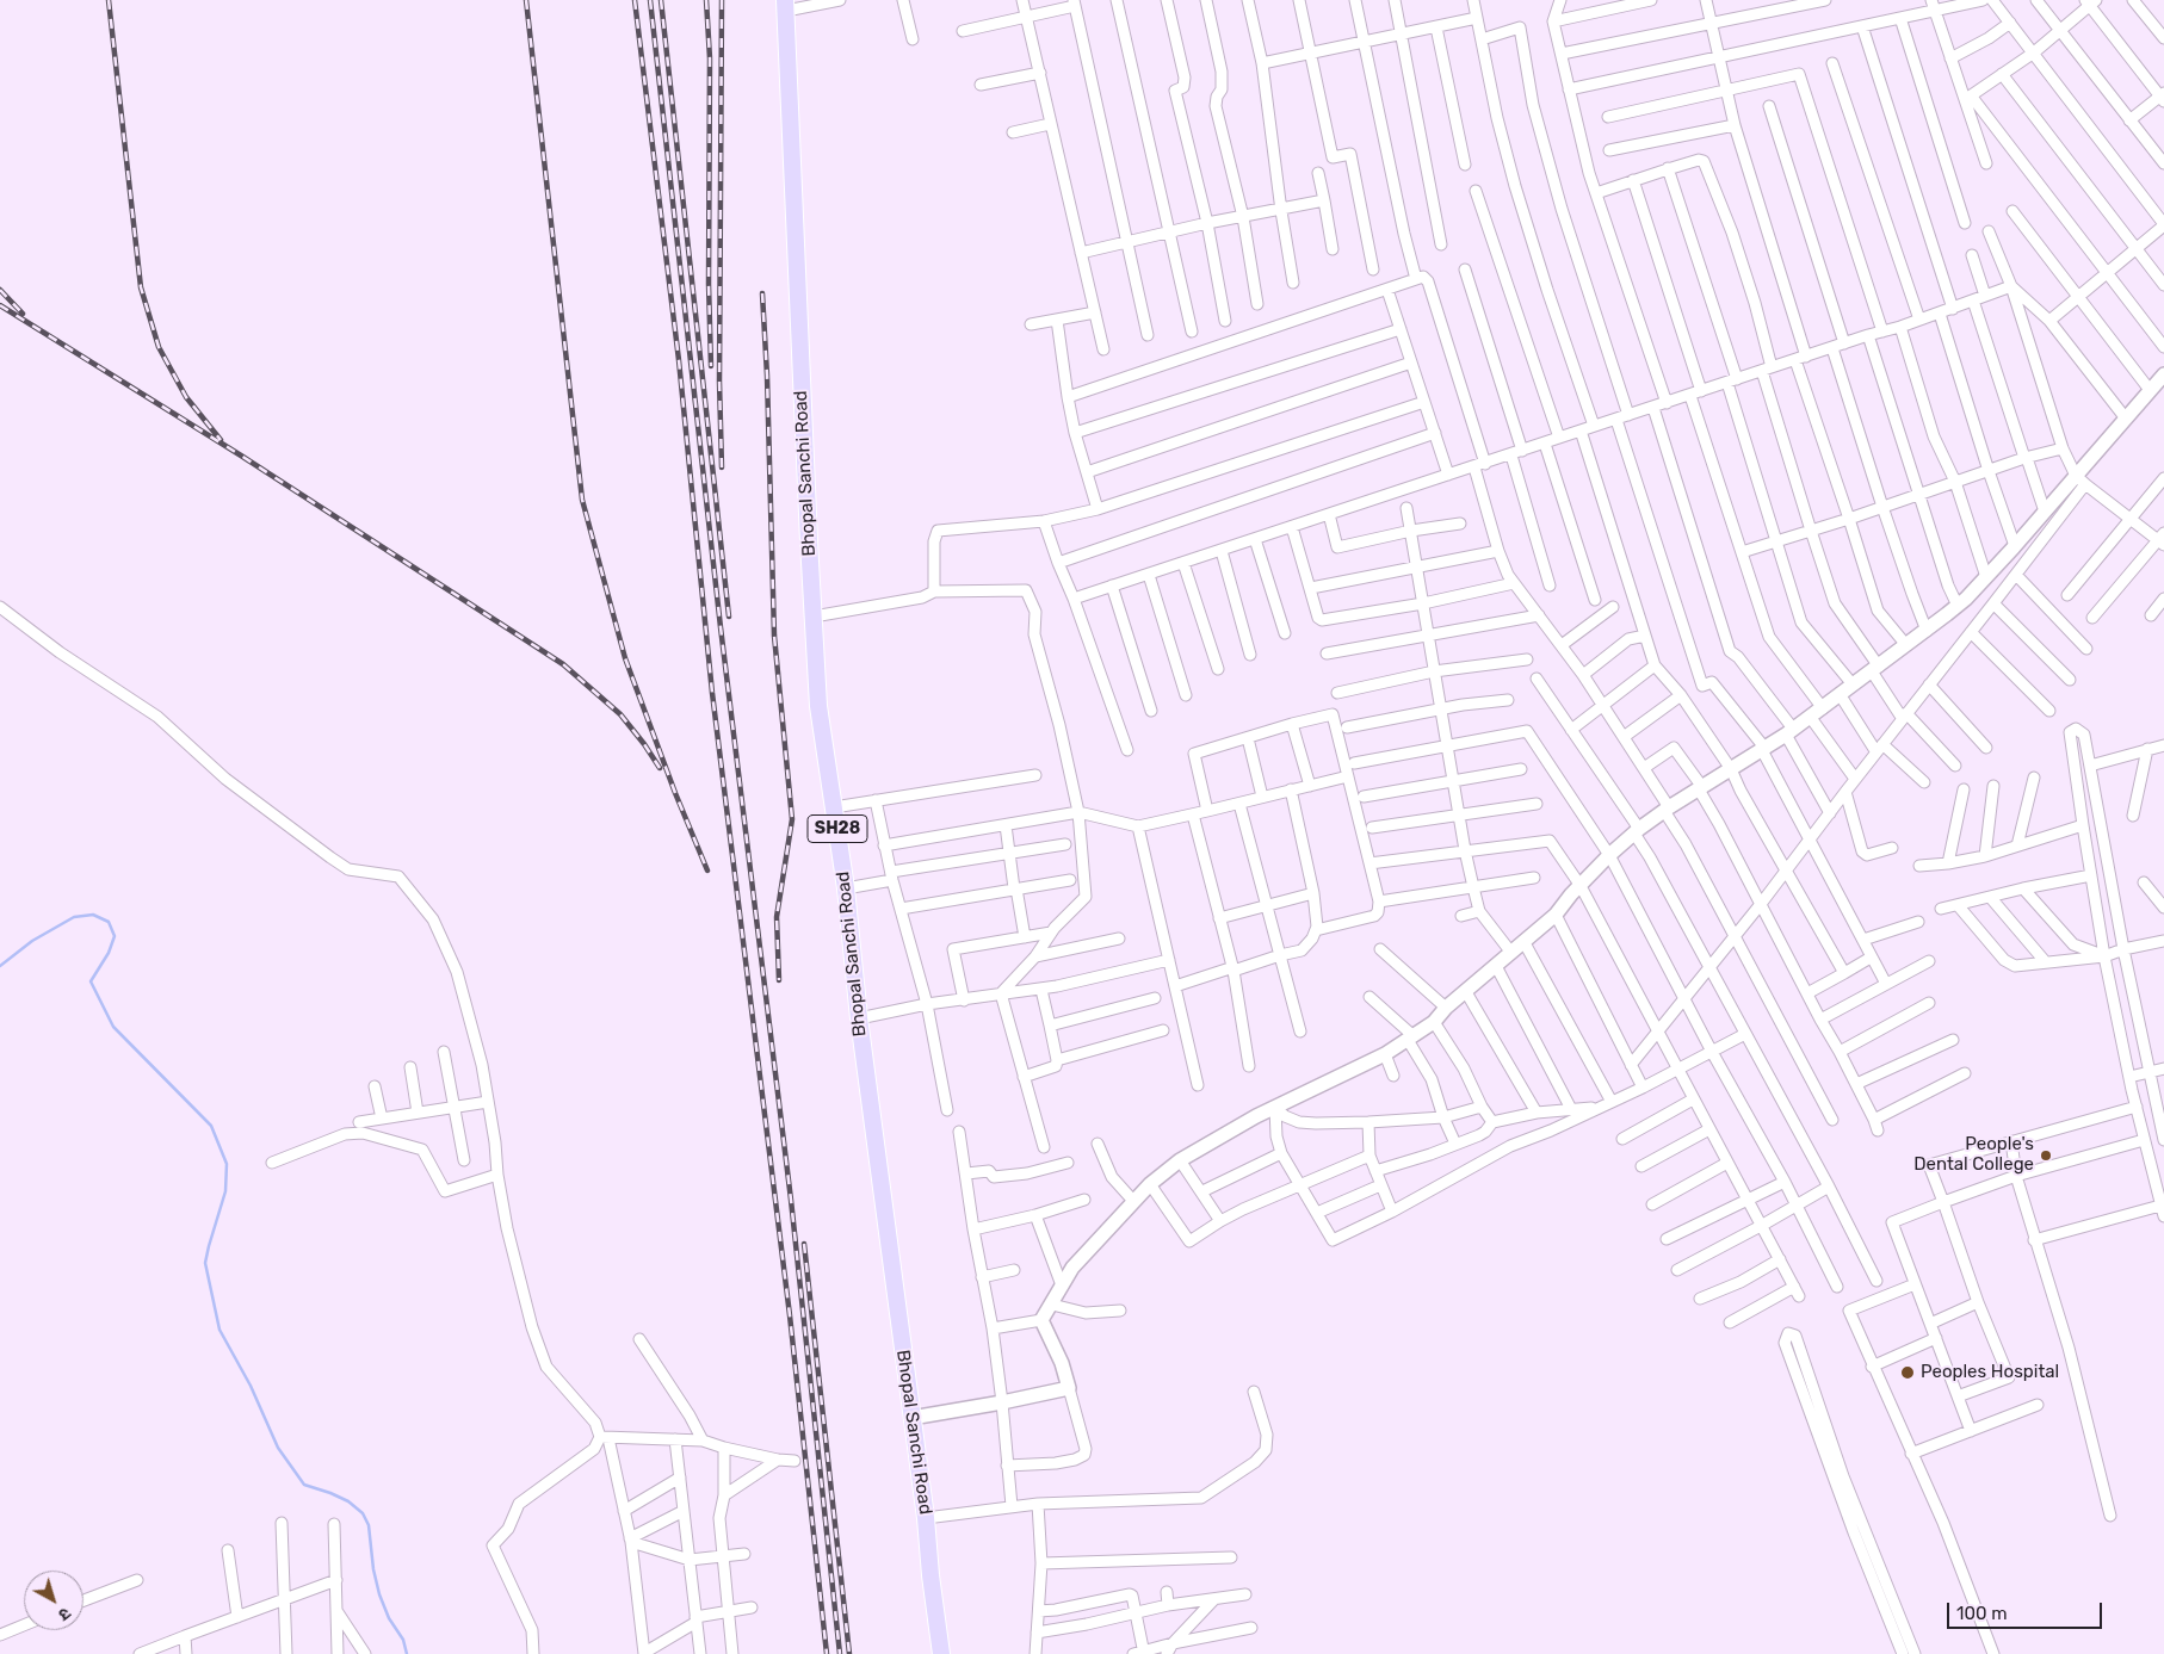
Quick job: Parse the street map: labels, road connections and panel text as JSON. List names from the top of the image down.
{
  "streets": {
    "main road": ["Bhopal Sanchi Road", "SH28"]
  },
  "places": ["People's Dental College", "Peoples Hospital"],
  "scale_bar": "100 m",
  "north": "bottom right"
}
